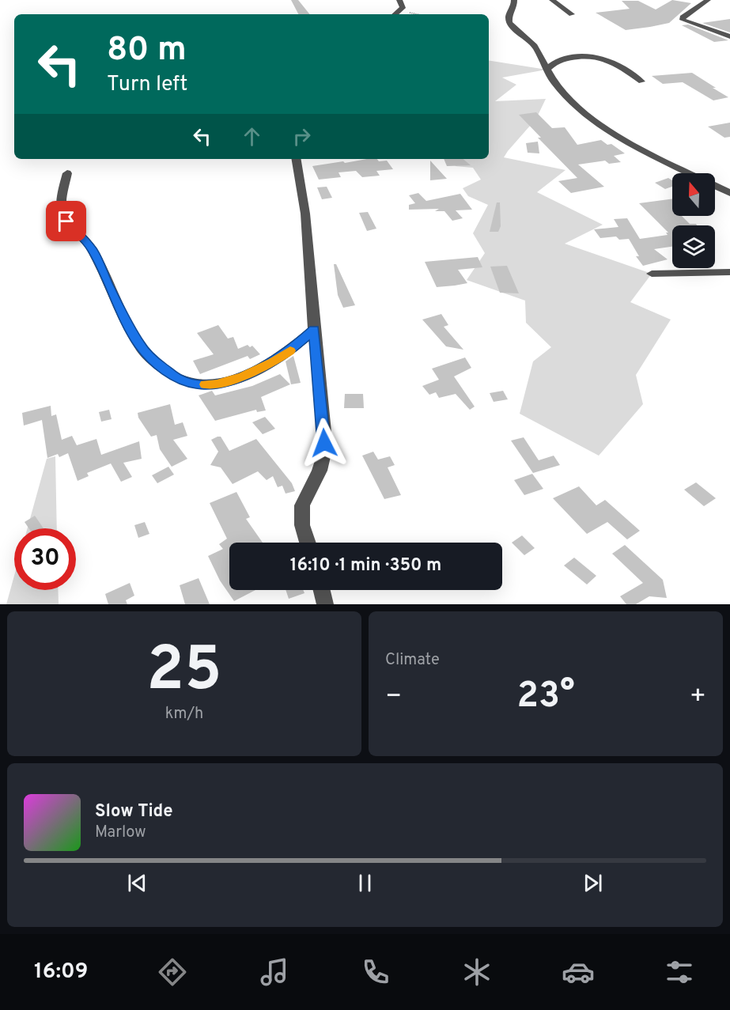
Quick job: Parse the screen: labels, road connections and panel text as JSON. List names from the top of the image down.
{
  "north": "top",
  "page": {
    "turn": ["80 m", "Turn left"],
    "limit": "30",
    "trip": "16:10 · 1 min · 350 m",
    "tile": [
      ["25", "km/h"],
      "Climate"
    ],
    "heat": ["−", "23°", "+"],
    "song": ["Slow Tide", "Marlow"],
    "tabs": "16:09"
  }
}
